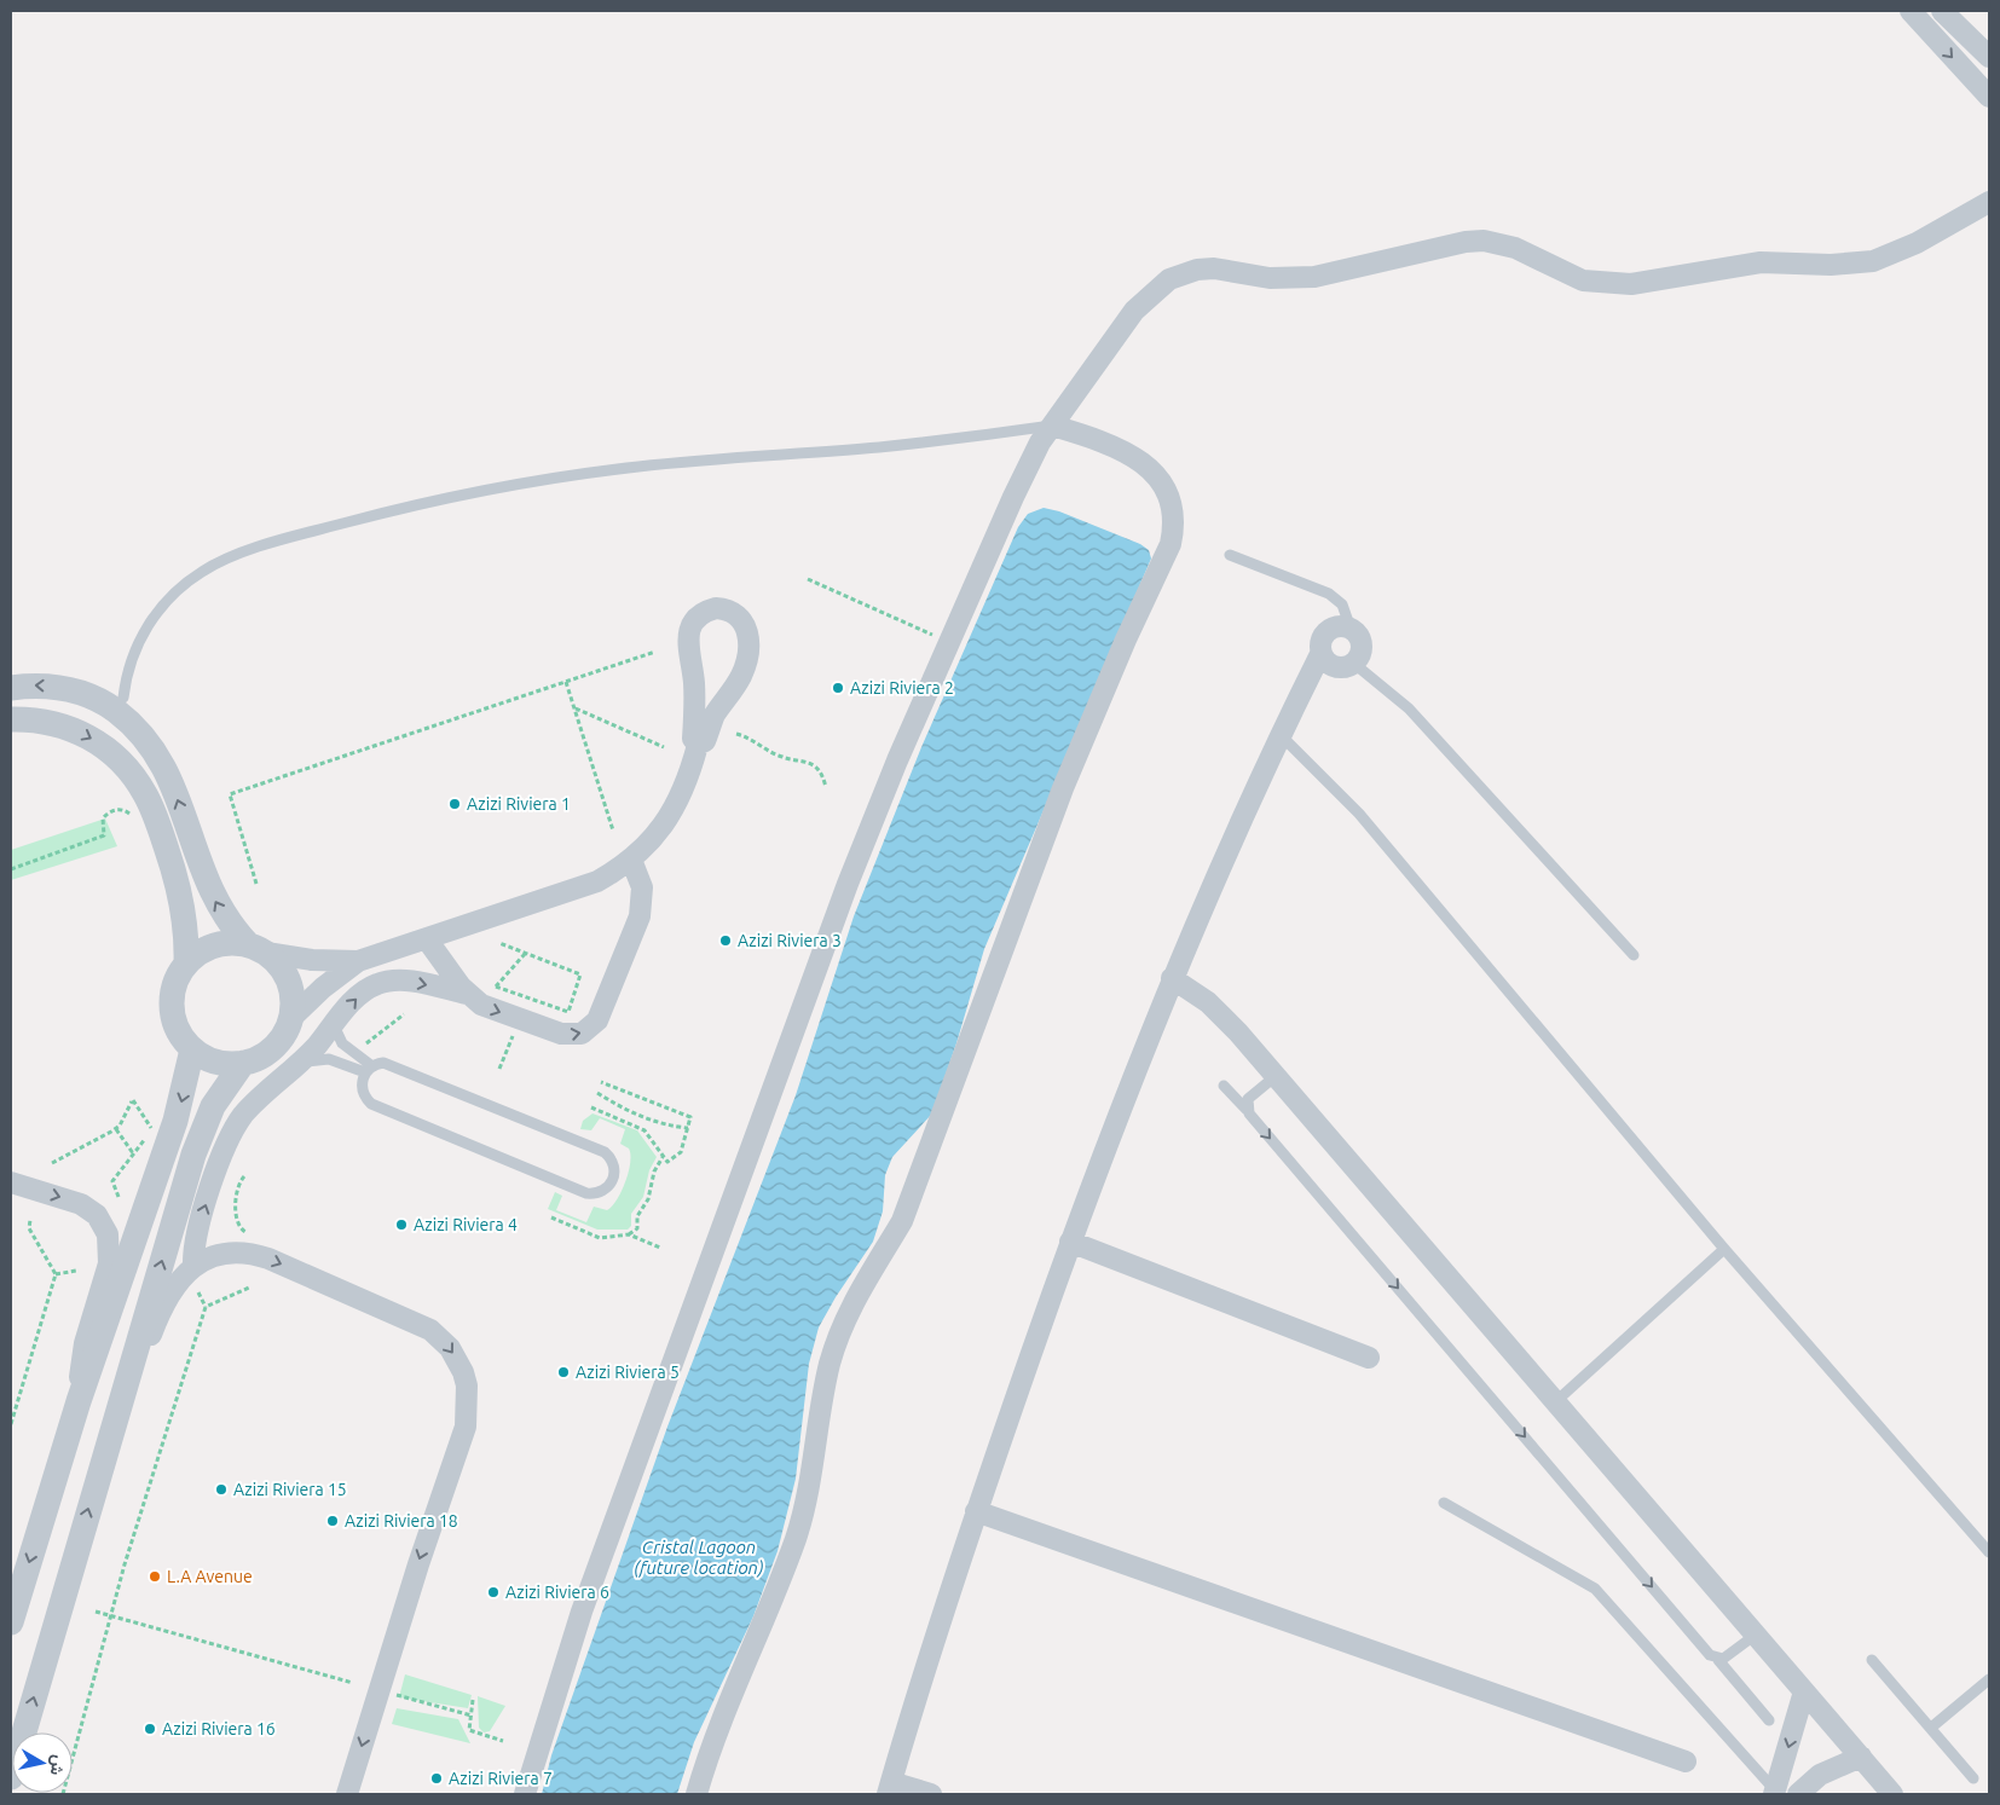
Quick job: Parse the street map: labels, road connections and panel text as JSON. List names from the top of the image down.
{
  "water": ["Cristal Lagoon (future location)"],
  "places": [
    "Azizi Riviera 2",
    "Azizi Riviera 1",
    "Azizi Riviera 3",
    "Azizi Riviera 4",
    "Azizi Riviera 5",
    "Azizi Riviera 15",
    "Azizi Riviera 18",
    "L.A Avenue",
    "Azizi Riviera 6",
    "Azizi Riviera 16",
    "Azizi Riviera 7"
  ],
  "north": "right"
}
